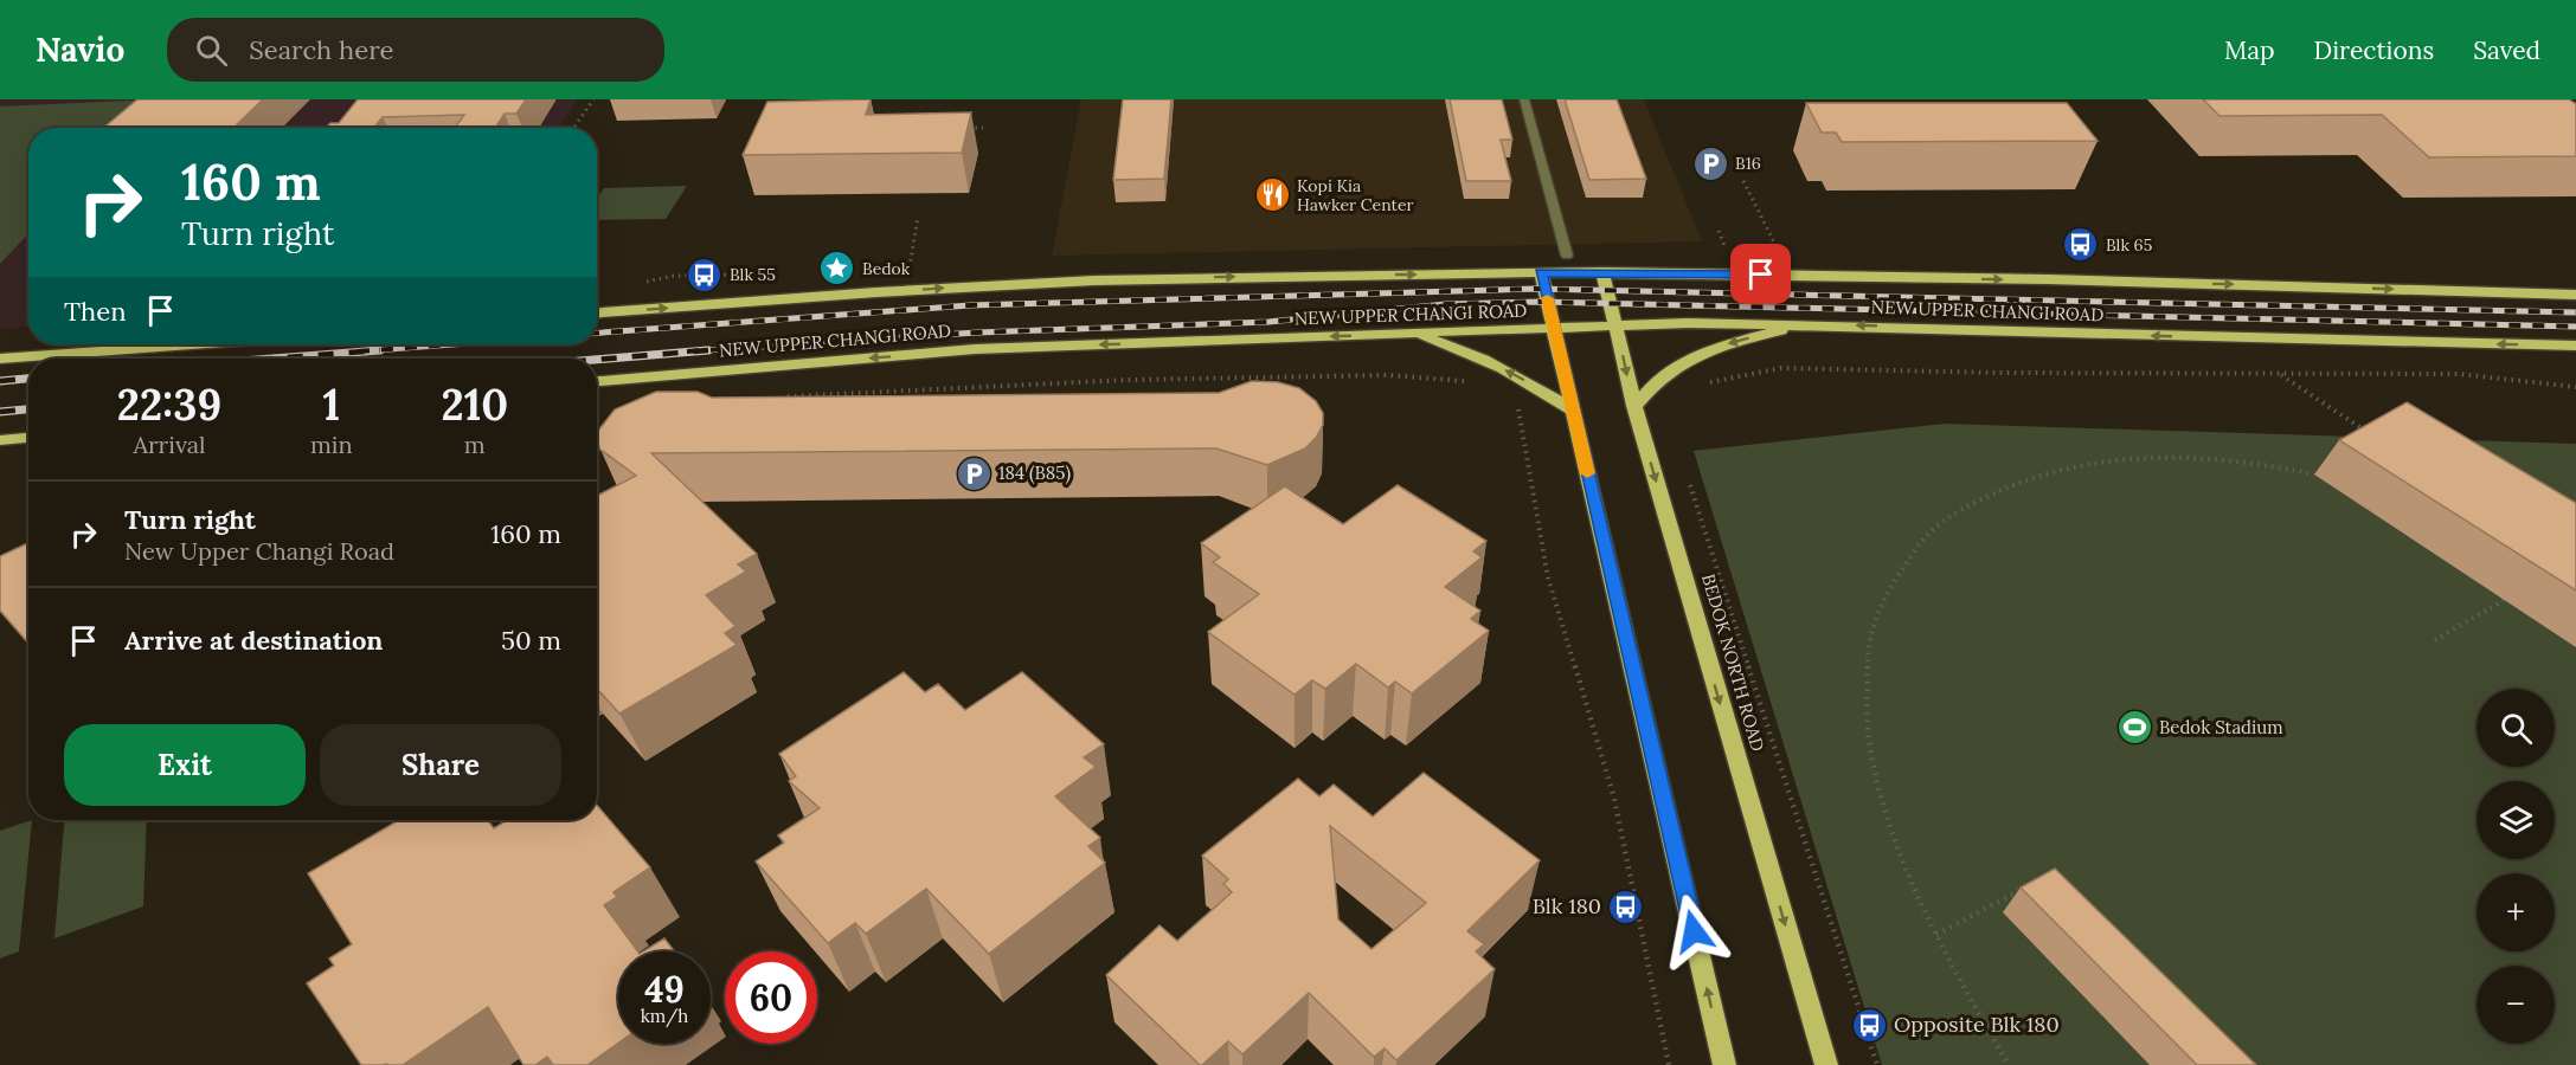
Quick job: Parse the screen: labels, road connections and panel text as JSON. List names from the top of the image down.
{
  "streets": {
    "main road": ["NEW UPPER CHANGI ROAD", "BEDOK NORTH ROAD"]
  },
  "crossings": [
    ["NEW UPPER CHANGI ROAD", "BEDOK NORTH ROAD"]
  ],
  "places": {
    "parking": ["B16", "184 (B85)"],
    "restaurant": ["Kopi Kia Hawker Center"],
    "bus stop": [
      "Blk 65",
      "Blk 55",
      "Blk 180",
      "Opposite Blk 180"
    ],
    "place": ["Bedok"],
    "sports": ["Bedok Stadium"]
  },
  "page": {
    "header": "Navio",
    "search": "Search here",
    "nav": ["Map", "Directions", "Saved"],
    "turn": ["160 m", "Turn right"],
    "then": "Then",
    "eta": [
      "22:39",
      "Arrival",
      "1",
      "min",
      "210",
      "m"
    ],
    "list": [
      {
        "name": "Turn right",
        "note": "New Upper Changi Road",
        "value": "160 m"
      },
      {
        "name": "Arrive at destination",
        "value": "50 m"
      }
    ],
    "map_buttons": ["+", "−"],
    "buttons": ["Exit", "Share"],
    "speed": "49 km/h",
    "limit": "60"
  }
}
